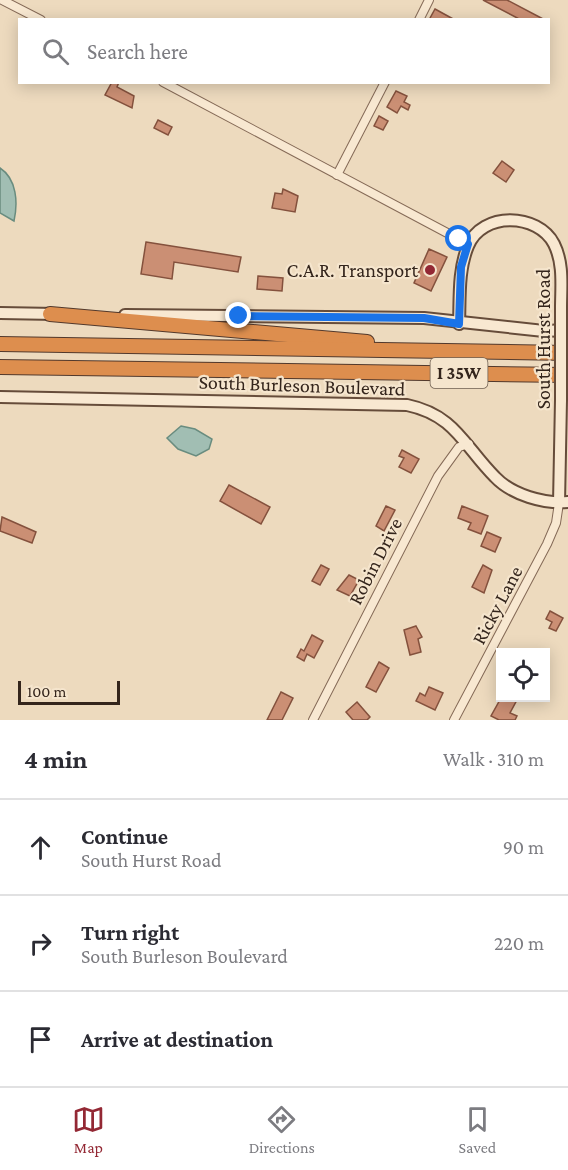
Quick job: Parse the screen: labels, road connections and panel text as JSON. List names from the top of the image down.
{
  "streets": {
    "highway": ["I 35W"],
    "main road": ["South Hurst Road", "South Burleson Boulevard"],
    "street": ["Robin Drive", "Ricky Lane"]
  },
  "crossings": [
    ["South Hurst Road", "South Burleson Boulevard"],
    ["South Hurst Road", "Ricky Lane"],
    ["South Burleson Boulevard", "Robin Drive"],
    ["South Burleson Boulevard", "Ricky Lane"]
  ],
  "places": ["C.A.R. Transport"],
  "scale_bar": "100 m",
  "page": {
    "search": "Search here",
    "scale": "100 m",
    "heading": ["4 min", "Walk · 310 m"],
    "list": [
      ["Continue", "South Hurst Road", "90 m"],
      ["Turn right", "South Burleson Boulevard", "220 m"],
      "Arrive at destination"
    ],
    "nav": ["Map", "Directions", "Saved"]
  }
}
